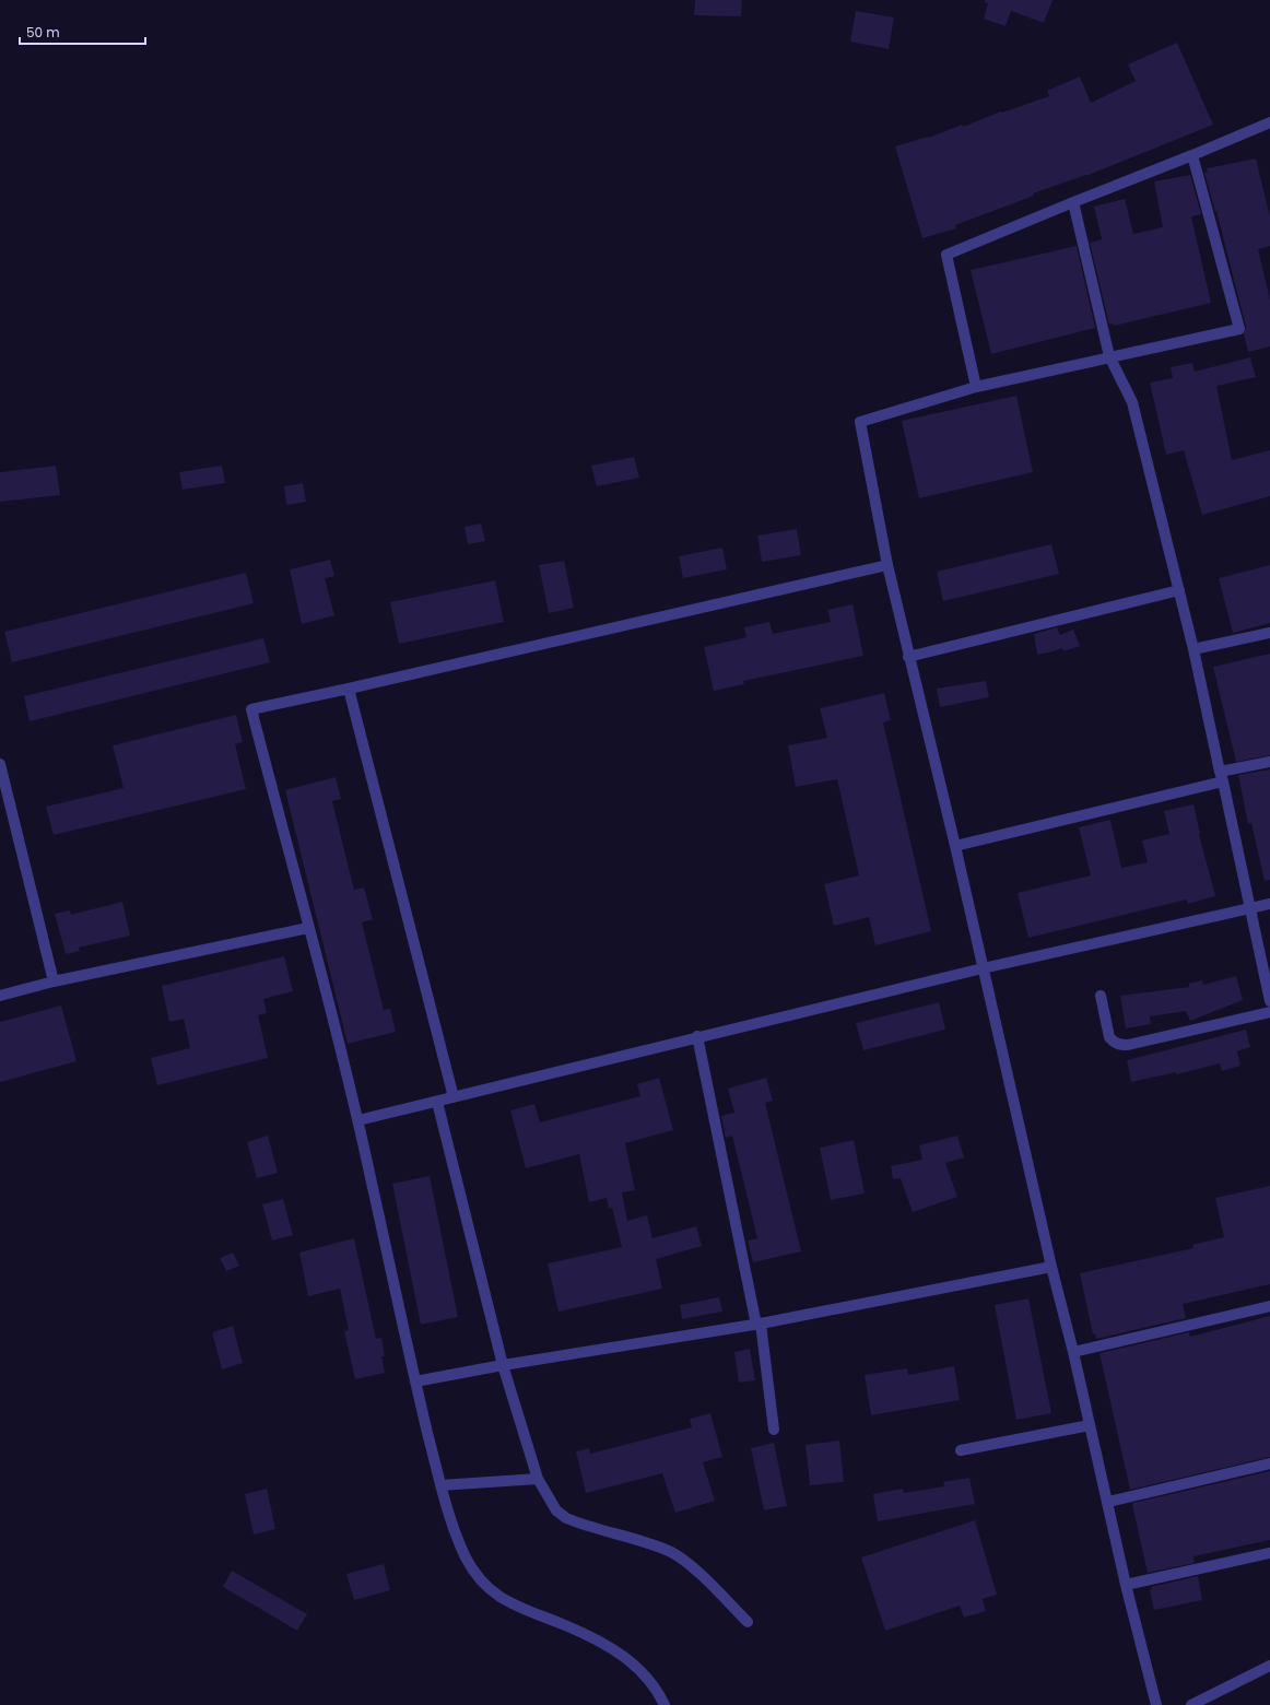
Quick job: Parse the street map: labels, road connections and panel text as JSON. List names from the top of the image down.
{
  "scale_bar": "50 m"
}
